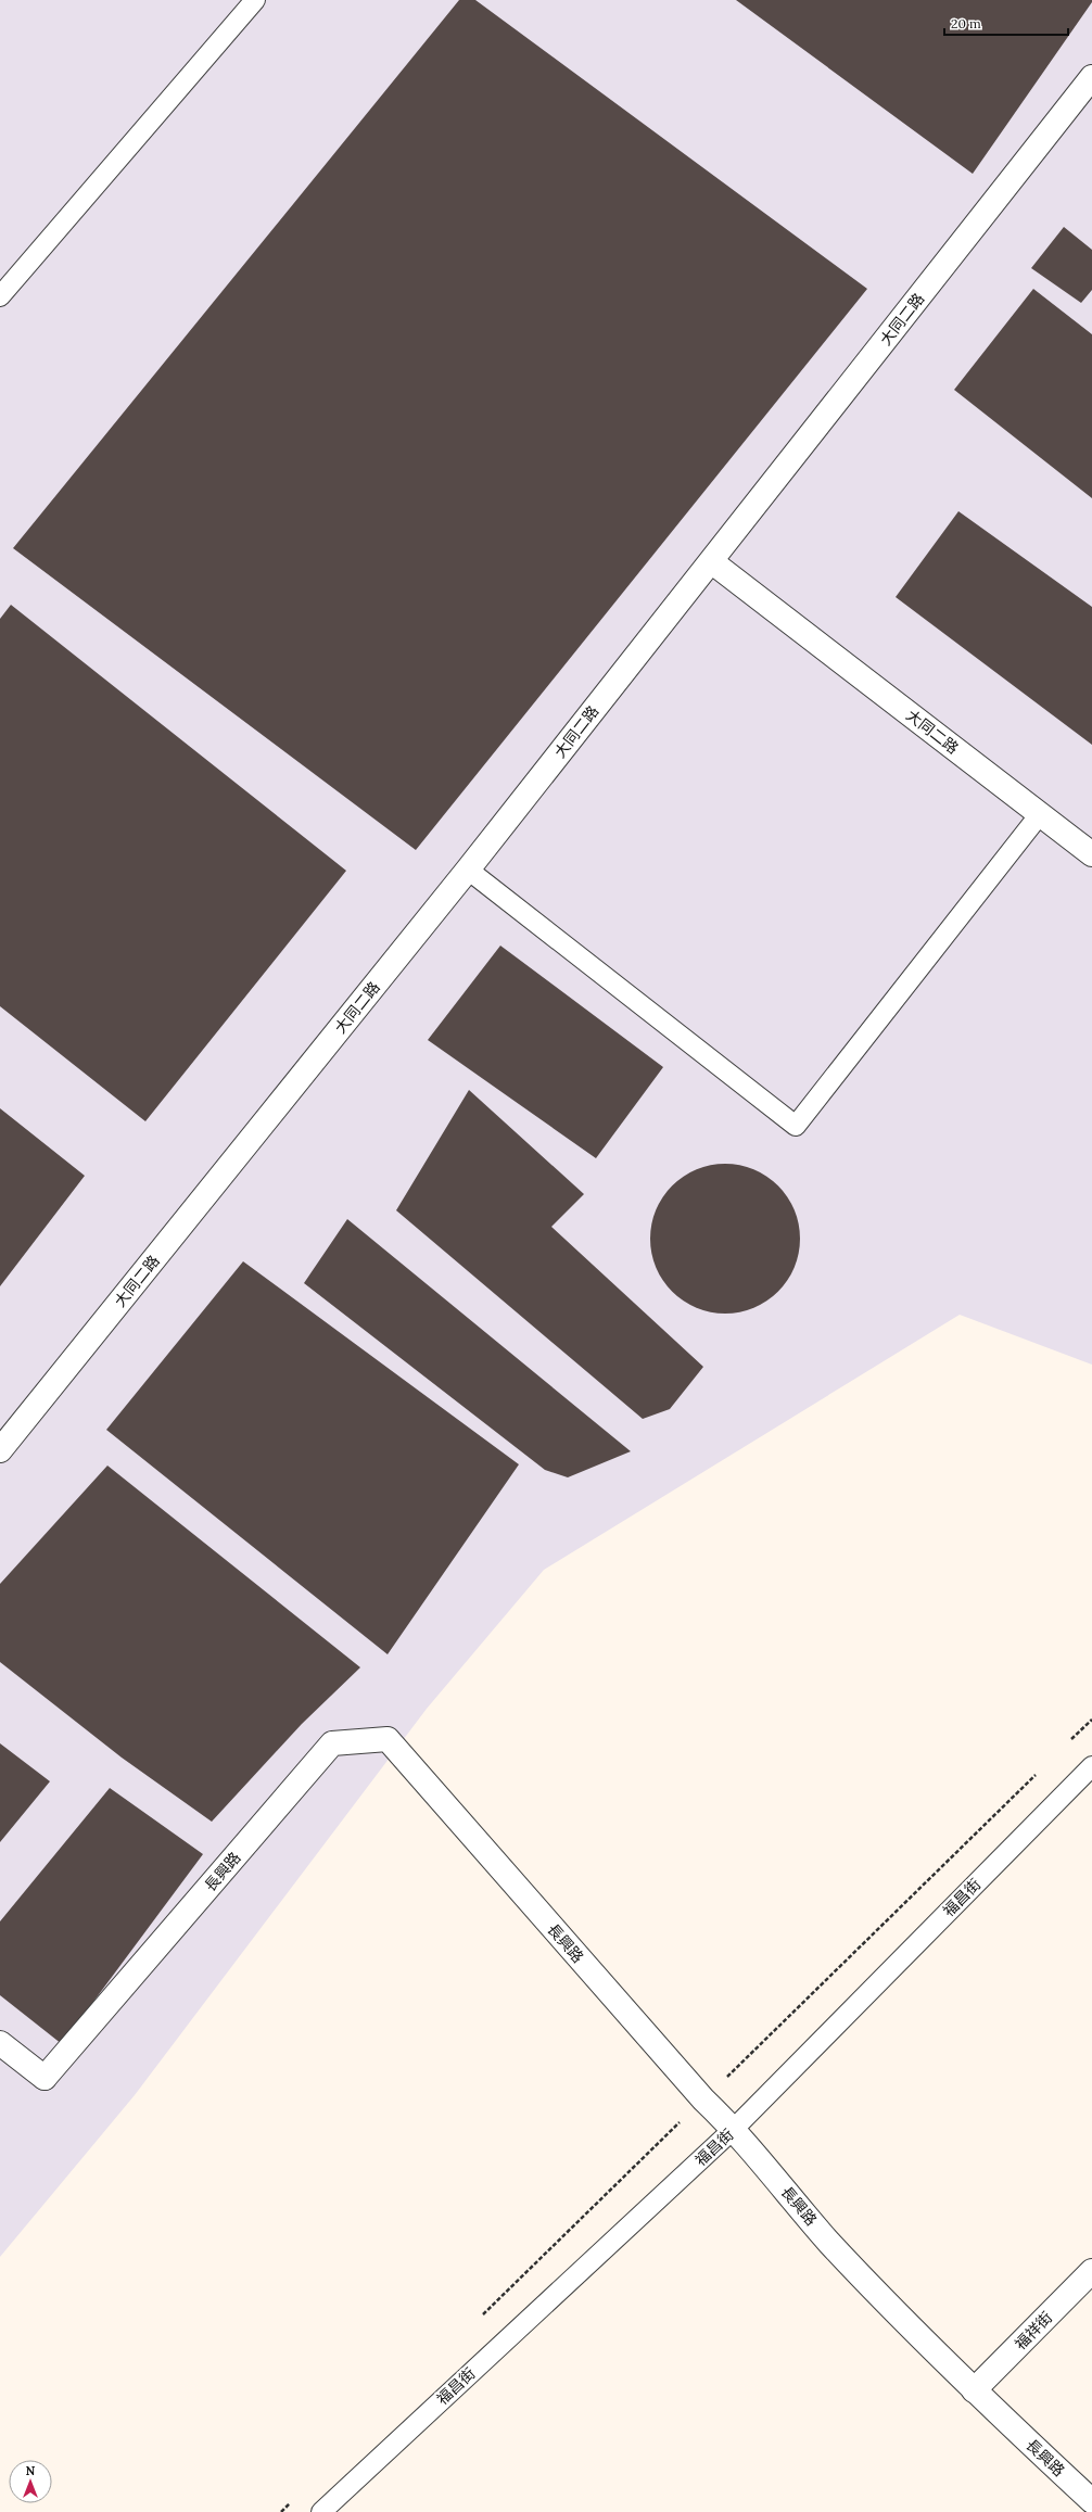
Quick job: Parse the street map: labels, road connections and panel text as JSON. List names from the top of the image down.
{
  "streets": {
    "street": ["大同二路", "長興路", "福祥街"],
    "lane": ["福昌街"]
  },
  "crossings": [
    ["長興路", "福昌街"],
    ["長興路", "福祥街"]
  ],
  "scale_bar": "20 m",
  "north": "top"
}
